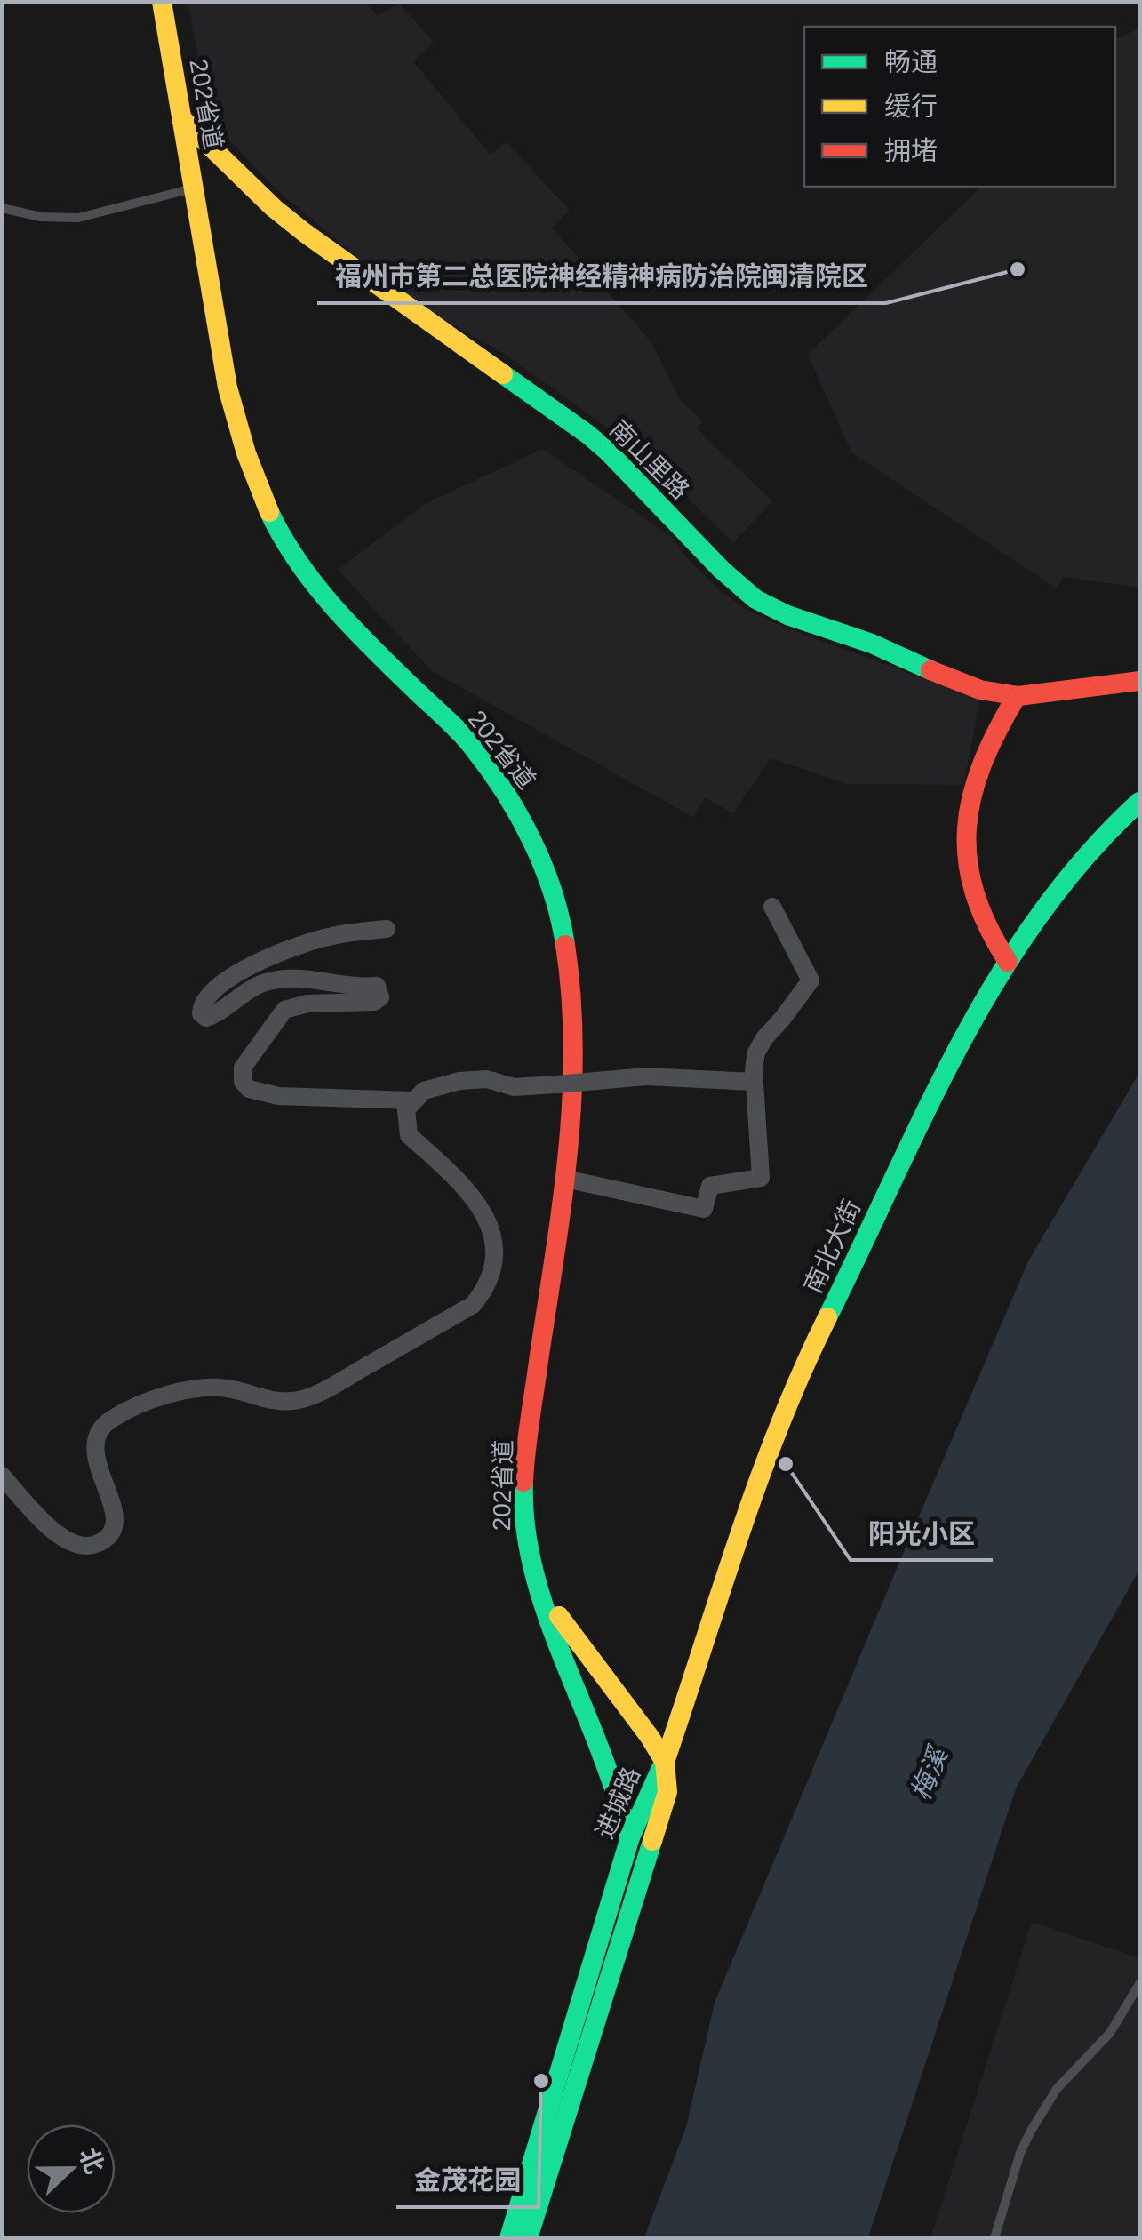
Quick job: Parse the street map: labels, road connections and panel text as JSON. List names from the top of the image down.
{
  "streets": {
    "main road": [
      "202省道",
      "南山里路",
      "南北大街",
      "进城路"
    ]
  },
  "crossings": [
    ["202省道", "南山里路"],
    ["202省道", "南北大街"],
    ["202省道", "进城路"],
    ["南北大街", "进城路"]
  ],
  "water": ["梅溪"],
  "places": ["福州市第二总医院神经精神病防治院闽清院区", "阳光小区", "金茂花园"],
  "legend": ["畅通", "缓行", "拥堵"],
  "north": "right"
}
